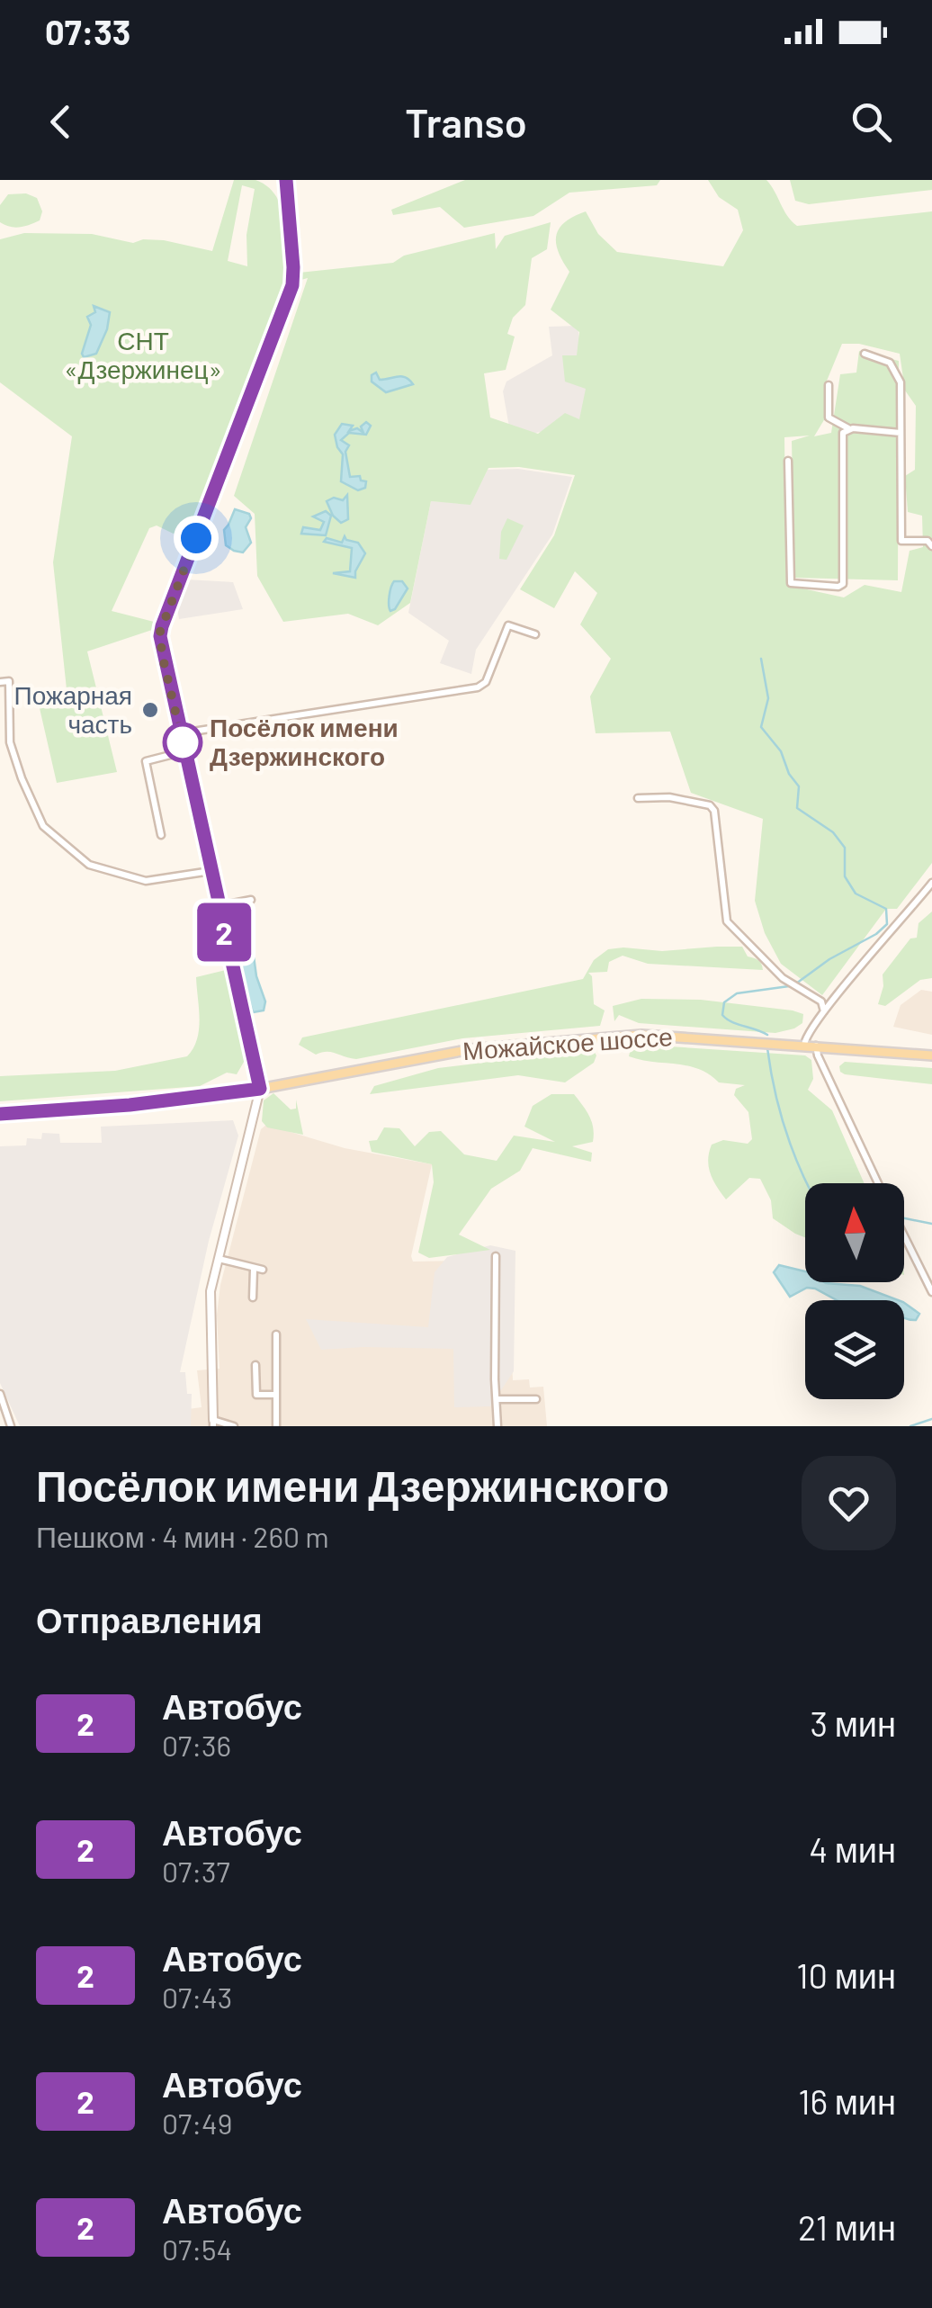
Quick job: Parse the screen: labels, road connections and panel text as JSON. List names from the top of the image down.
{
  "streets": {
    "main road": ["Можайское шоссе"]
  },
  "parks": ["СНТ «Дзержинец»"],
  "places": ["Пожарная часть", "Посёлок имени Дзержинского"],
  "lines": ["bus line 2"],
  "north": "top",
  "page": {
    "status": "07:33",
    "header": "Transo",
    "on_map": "2",
    "heading": [
      ["Посёлок имени Дзержинского", "Пешком · 4 мин · 260 m"],
      "Отправления"
    ],
    "list": [
      {
        "mark": "2",
        "name": "Автобус",
        "note": "07:36",
        "value": "3 мин"
      },
      {
        "mark": "2",
        "name": "Автобус",
        "note": "07:37",
        "value": "4 мин"
      },
      {
        "mark": "2",
        "name": "Автобус",
        "note": "07:43",
        "value": "10 мин"
      },
      {
        "mark": "2",
        "name": "Автобус",
        "note": "07:49",
        "value": "16 мин"
      },
      {
        "mark": "2",
        "name": "Автобус",
        "note": "07:54",
        "value": "21 мин"
      }
    ]
  }
}
